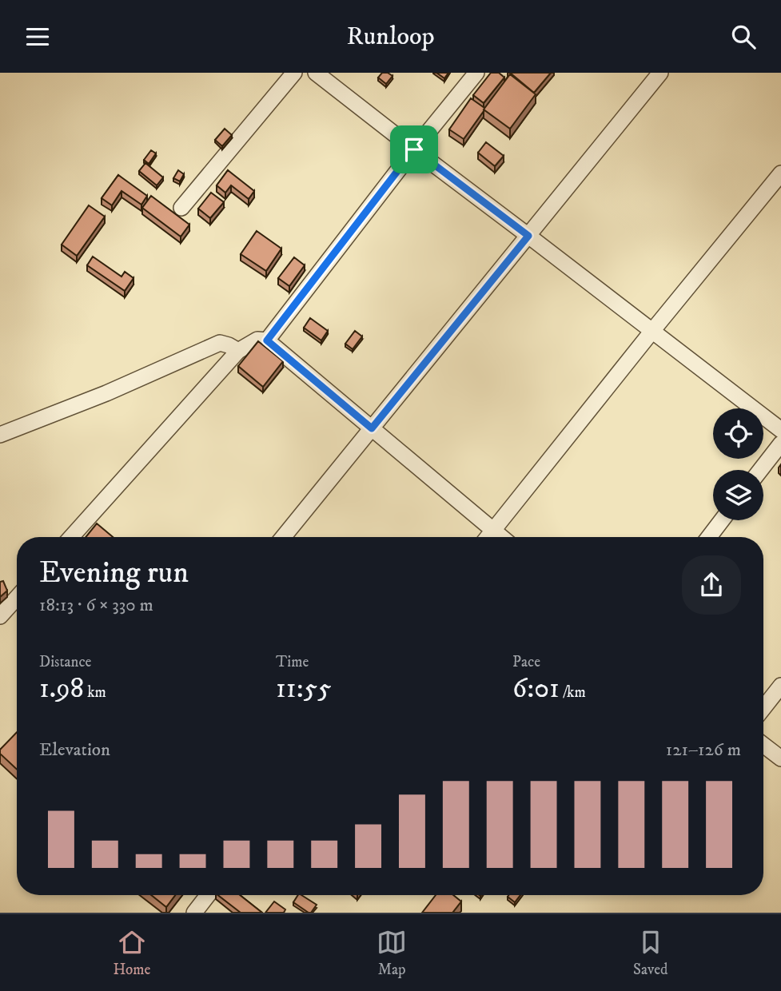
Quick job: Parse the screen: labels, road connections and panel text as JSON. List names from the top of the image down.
{
  "page": {
    "header": "Runloop",
    "heading": ["Evening run", "18:13 · 6 × 330 m"],
    "stats": [
      ["Distance", "1.98 km"],
      ["Time", "11:55"],
      ["Pace", "6:01 /km"]
    ],
    "chart": ["Elevation", "121–126 m"],
    "tabs": ["Home", "Map", "Saved"]
  }
}
